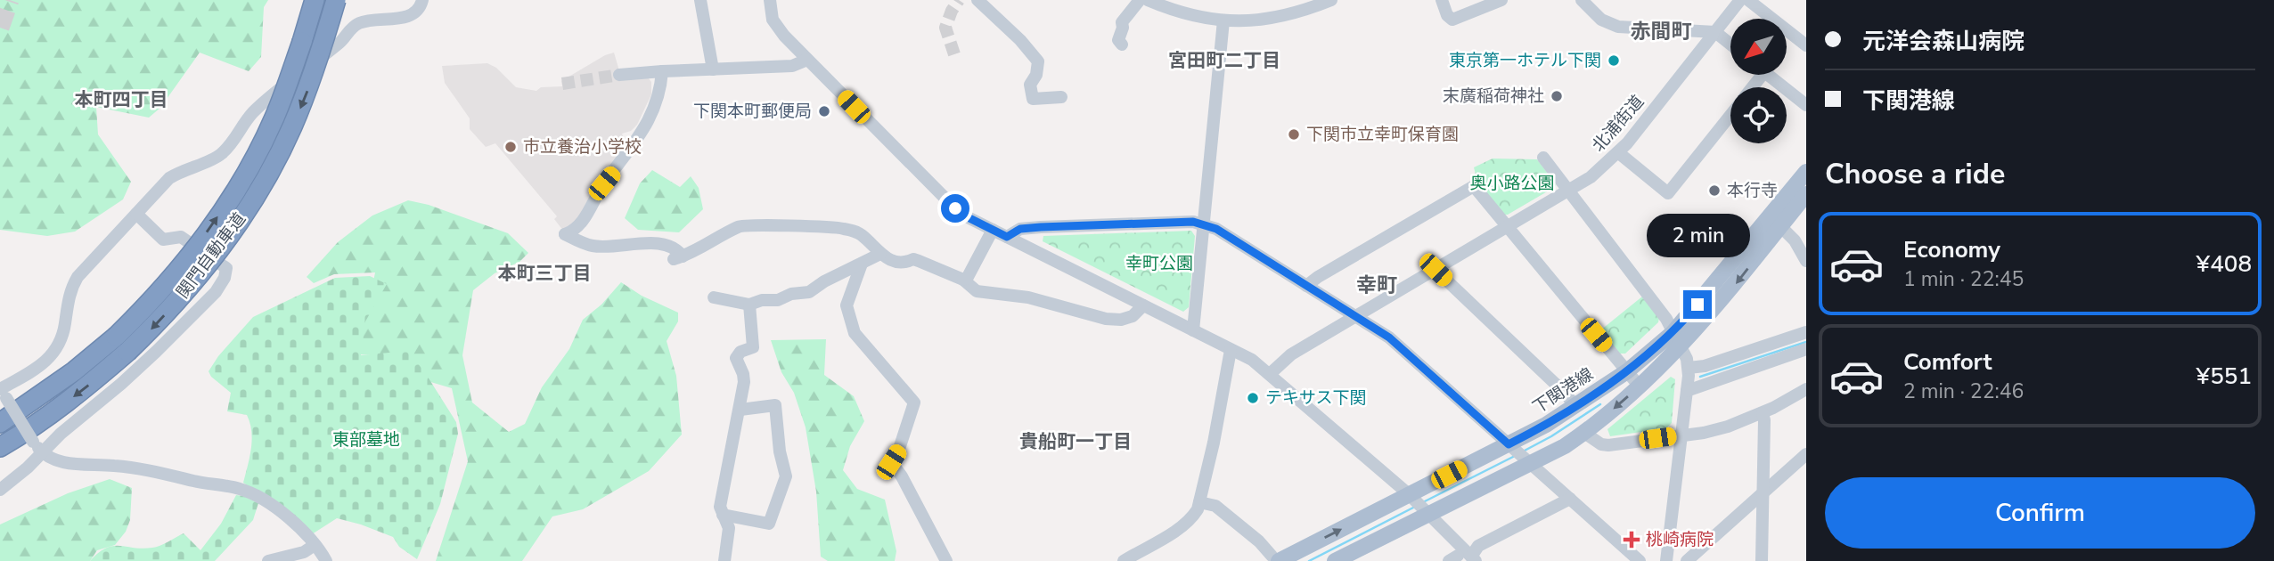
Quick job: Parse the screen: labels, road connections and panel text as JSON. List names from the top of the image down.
{
  "streets": {
    "highway": ["関門自動車道"],
    "main road": ["下関港線"],
    "street": ["北浦街道"]
  },
  "districts": [
    "赤間町",
    "宮田町二丁目",
    "本町四丁目",
    "本町三丁目",
    "幸町",
    "貴船町一丁目"
  ],
  "parks": ["奥小路公園", "幸町公園", "東部墓地"],
  "places": {
    "other": [
      "東京第一ホテル下関",
      "末廣稲荷神社",
      "下関本町郵便局",
      "下関市立幸町保育園",
      "市立養治小学校",
      "本行寺",
      "テキサス下関"
    ],
    "health": ["桃崎病院"]
  },
  "north": "bottom left",
  "page": {
    "banner": ["元洋会森山病院", "下関港線"],
    "heading": "Choose a ride",
    "list": [
      {
        "name": "Economy",
        "note": "1 min · 22:45",
        "value": "¥408"
      },
      {
        "name": "Comfort",
        "note": "2 min · 22:46",
        "value": "¥551"
      }
    ],
    "bubble": "2 min",
    "buttons": "Confirm"
  }
}
